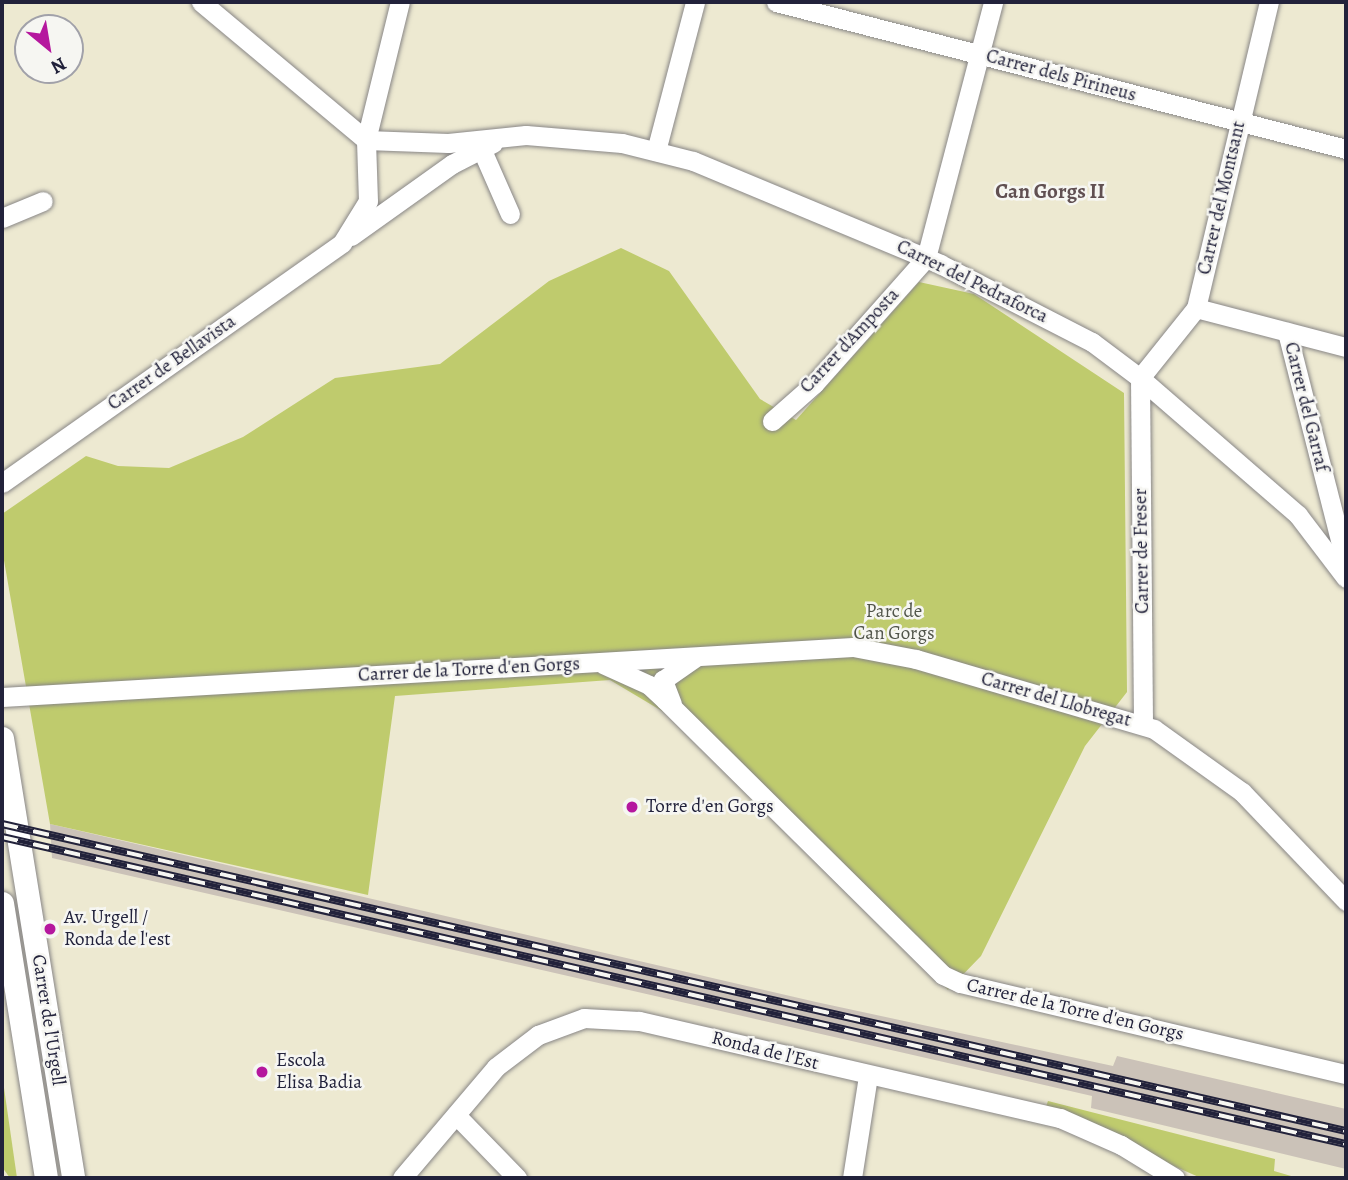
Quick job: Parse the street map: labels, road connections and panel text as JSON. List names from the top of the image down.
{
  "streets": {
    "street": [
      "Carrer dels Pirineus",
      "Carrer del Montsant",
      "Carrer del Pedraforca",
      "Carrer d'Amposta",
      "Carrer de Bellavista",
      "Carrer del Garraf",
      "Carrer de Freser",
      "Carrer de la Torre d'en Gorgs",
      "Carrer del Llobregat",
      "Carrer de l'Urgell",
      "Ronda de l'Est"
    ]
  },
  "crossings": [
    ["Carrer dels Pirineus", "Carrer del Montsant"],
    ["Carrer del Montsant", "Carrer del Pedraforca"],
    ["Carrer del Montsant", "Carrer de Freser"],
    ["Carrer del Pedraforca", "Carrer d'Amposta"],
    ["Carrer del Pedraforca", "Carrer de Bellavista"],
    ["Carrer del Pedraforca", "Carrer de Freser"],
    ["Carrer de Freser", "Carrer del Llobregat"],
    ["Carrer de la Torre d'en Gorgs", "Carrer del Llobregat"]
  ],
  "districts": ["Can Gorgs II"],
  "parks": ["Parc de Can Gorgs"],
  "places": ["Torre d'en Gorgs", "Av. Urgell / Ronda de l'est", "Escola Elisa Badia"],
  "north": "bottom right"
}
